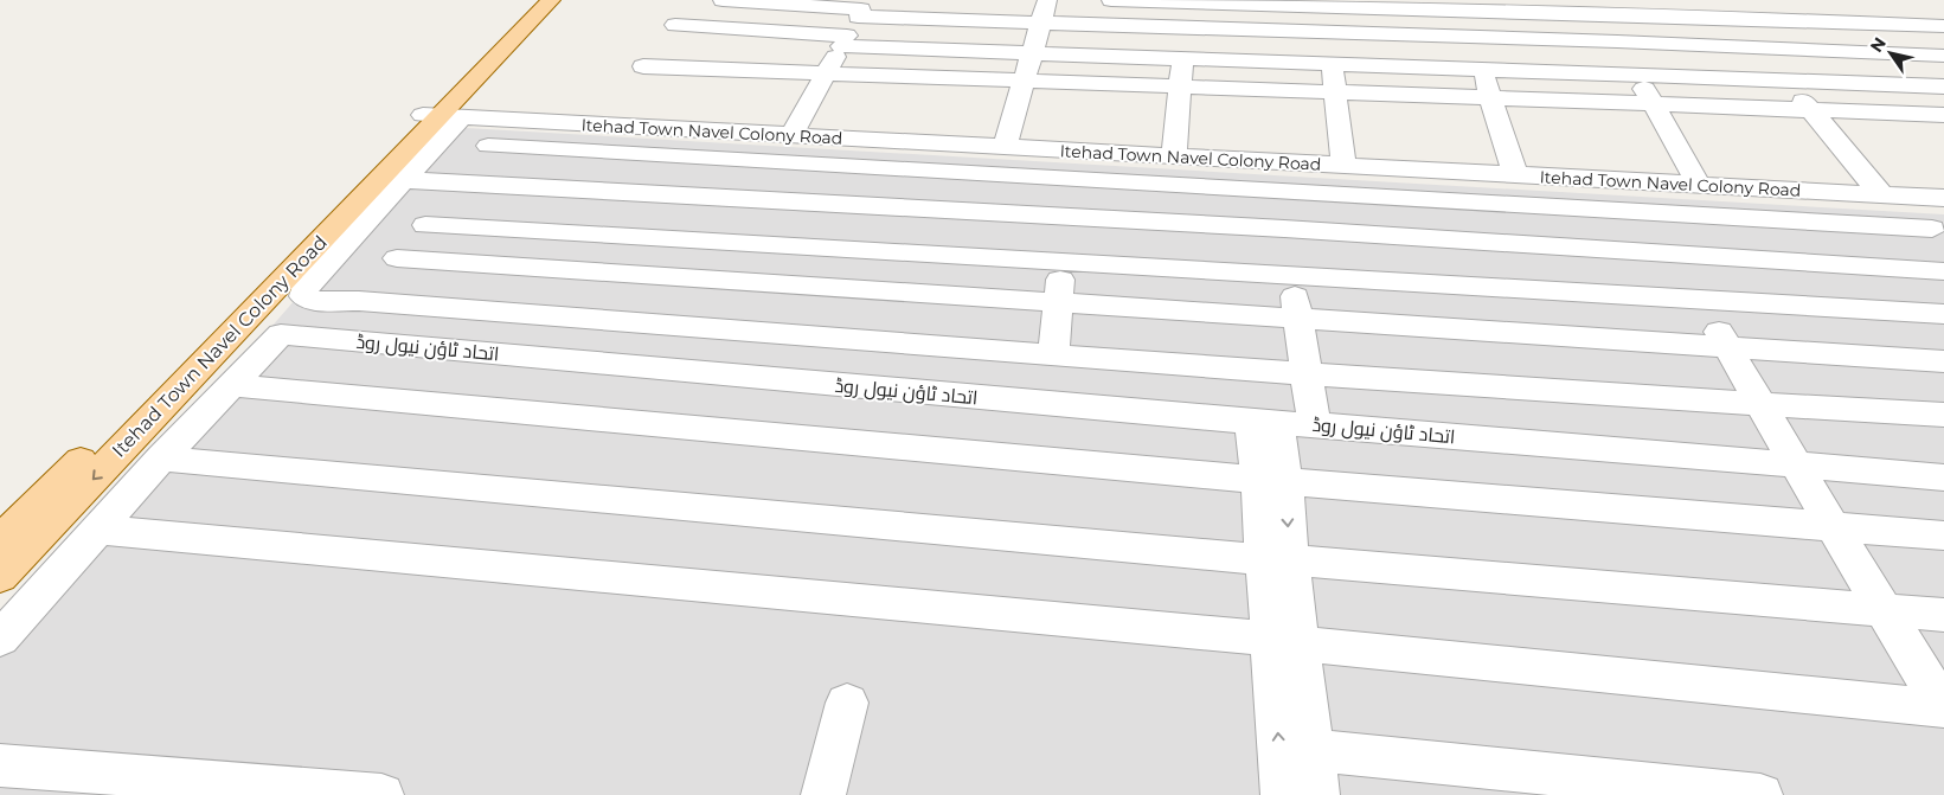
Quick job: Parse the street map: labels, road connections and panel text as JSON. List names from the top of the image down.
{
  "streets": {
    "main road": ["Itehad Town Navel Colony Road"],
    "street": ["اتحاد ٹاؤن نیول روڈ"]
  },
  "north": "top left"
}
